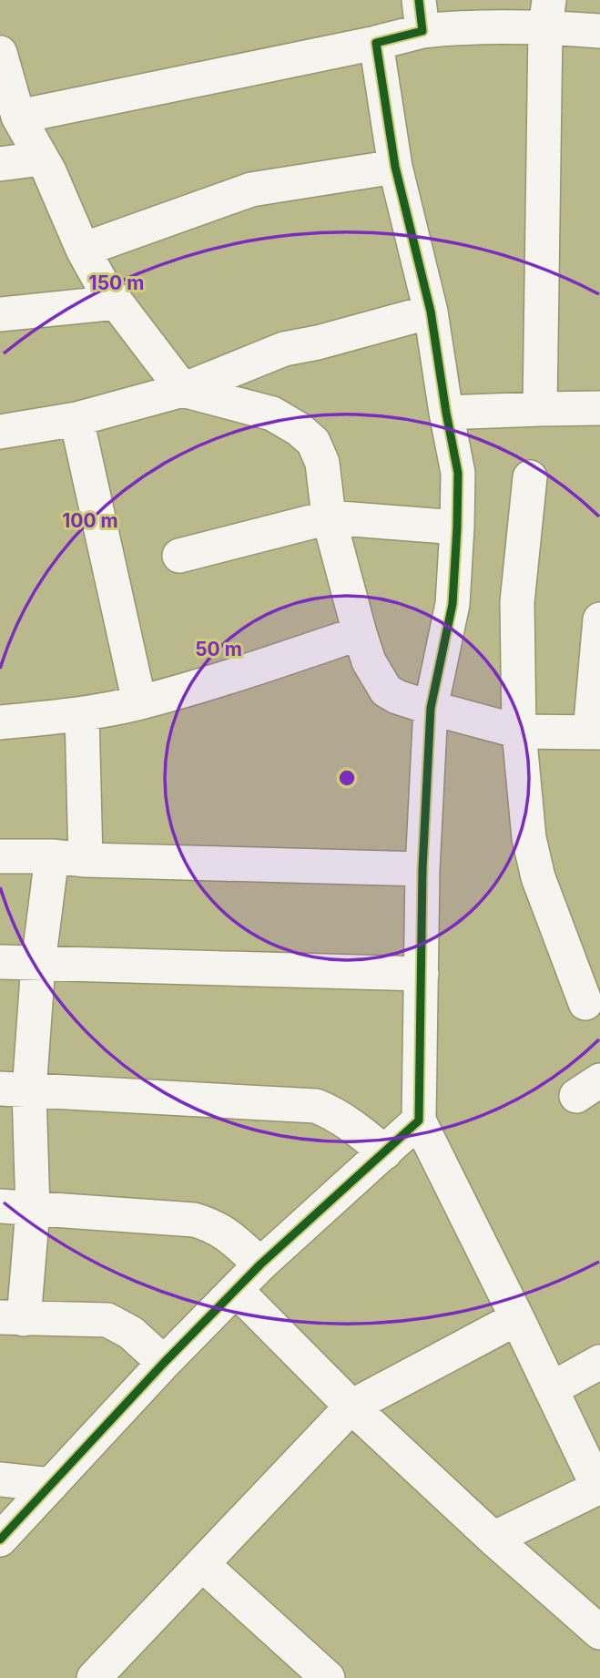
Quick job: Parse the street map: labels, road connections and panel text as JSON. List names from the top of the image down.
{
  "rings": ["150 m", "100 m", "50 m"]
}
